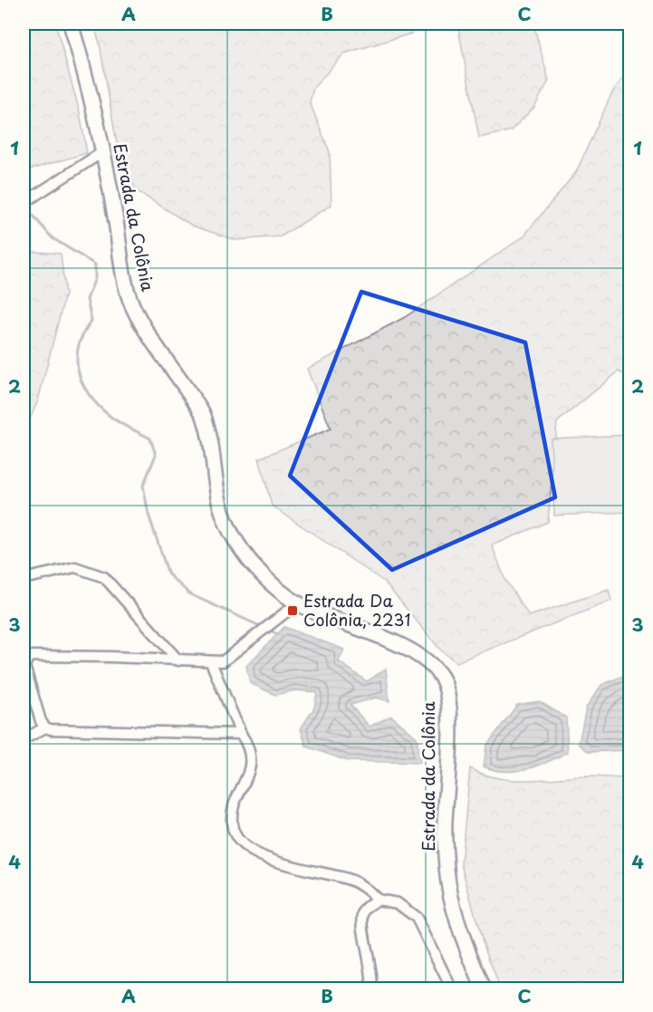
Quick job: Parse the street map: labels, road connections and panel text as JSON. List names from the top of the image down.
{
  "streets": {
    "main road": ["Estrada da Colônia"]
  },
  "places": {
    "transit": ["Estrada Da Colônia, 2231"]
  },
  "grid": {
    "columns": ["A", "B", "C"],
    "rows": [
      "1",
      "2",
      "3",
      "4"
    ]
  }
}
